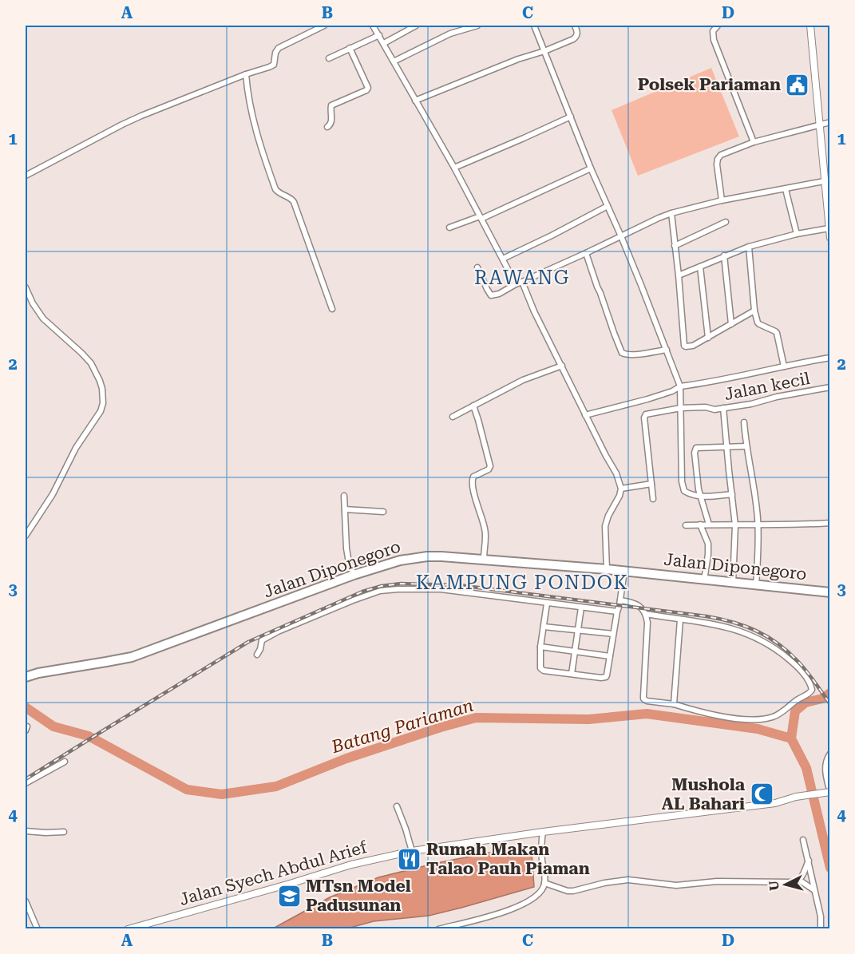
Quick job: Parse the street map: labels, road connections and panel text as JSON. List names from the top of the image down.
{
  "streets": {
    "main road": ["Jalan Diponegoro"],
    "street": ["Jalan kecil", "Jalan Syech Abdul Arief"]
  },
  "districts": ["RAWANG", "KAMPUNG PONDOK"],
  "water": ["Batang Pariaman"],
  "places": {
    "public building": ["Polsek Pariaman"],
    "mosque": ["Mushola AL Bahari"],
    "restaurant": ["Rumah Makan Talao Pauh Piaman"],
    "school or university": ["MTsn Model Padusunan"]
  },
  "north": "left",
  "grid": {
    "columns": [
      "A",
      "B",
      "C",
      "D"
    ],
    "rows": [
      "1",
      "2",
      "3",
      "4"
    ]
  }
}
